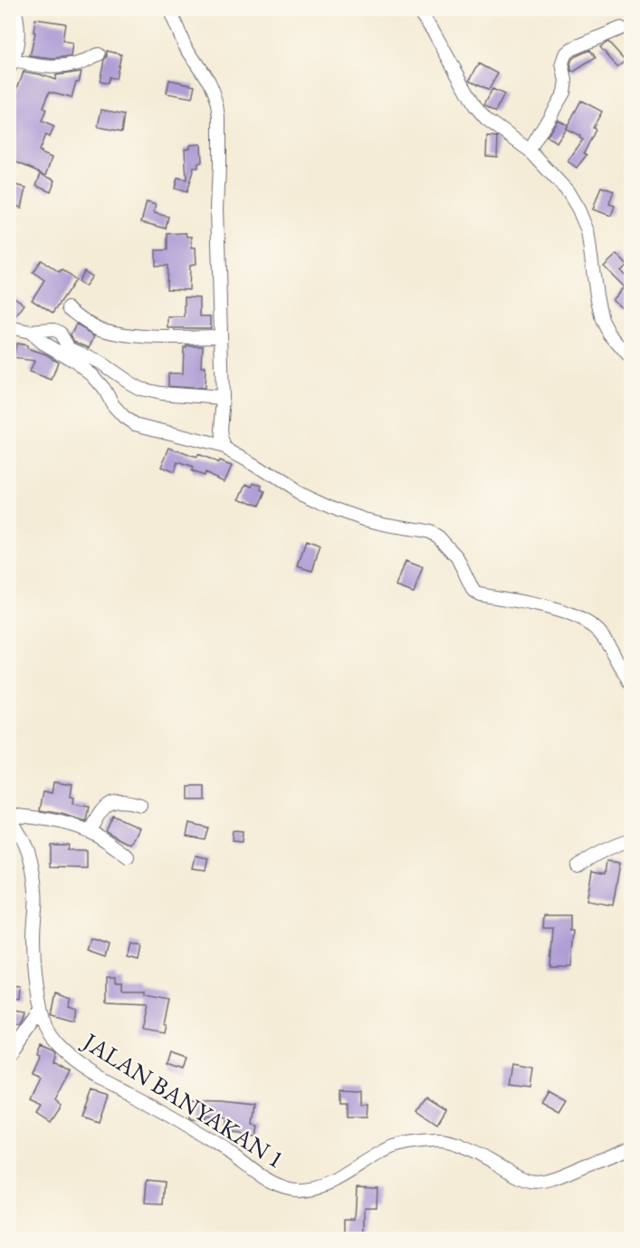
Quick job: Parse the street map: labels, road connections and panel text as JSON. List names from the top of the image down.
{
  "streets": {
    "street": ["JALAN BANYAKAN 1"]
  }
}
